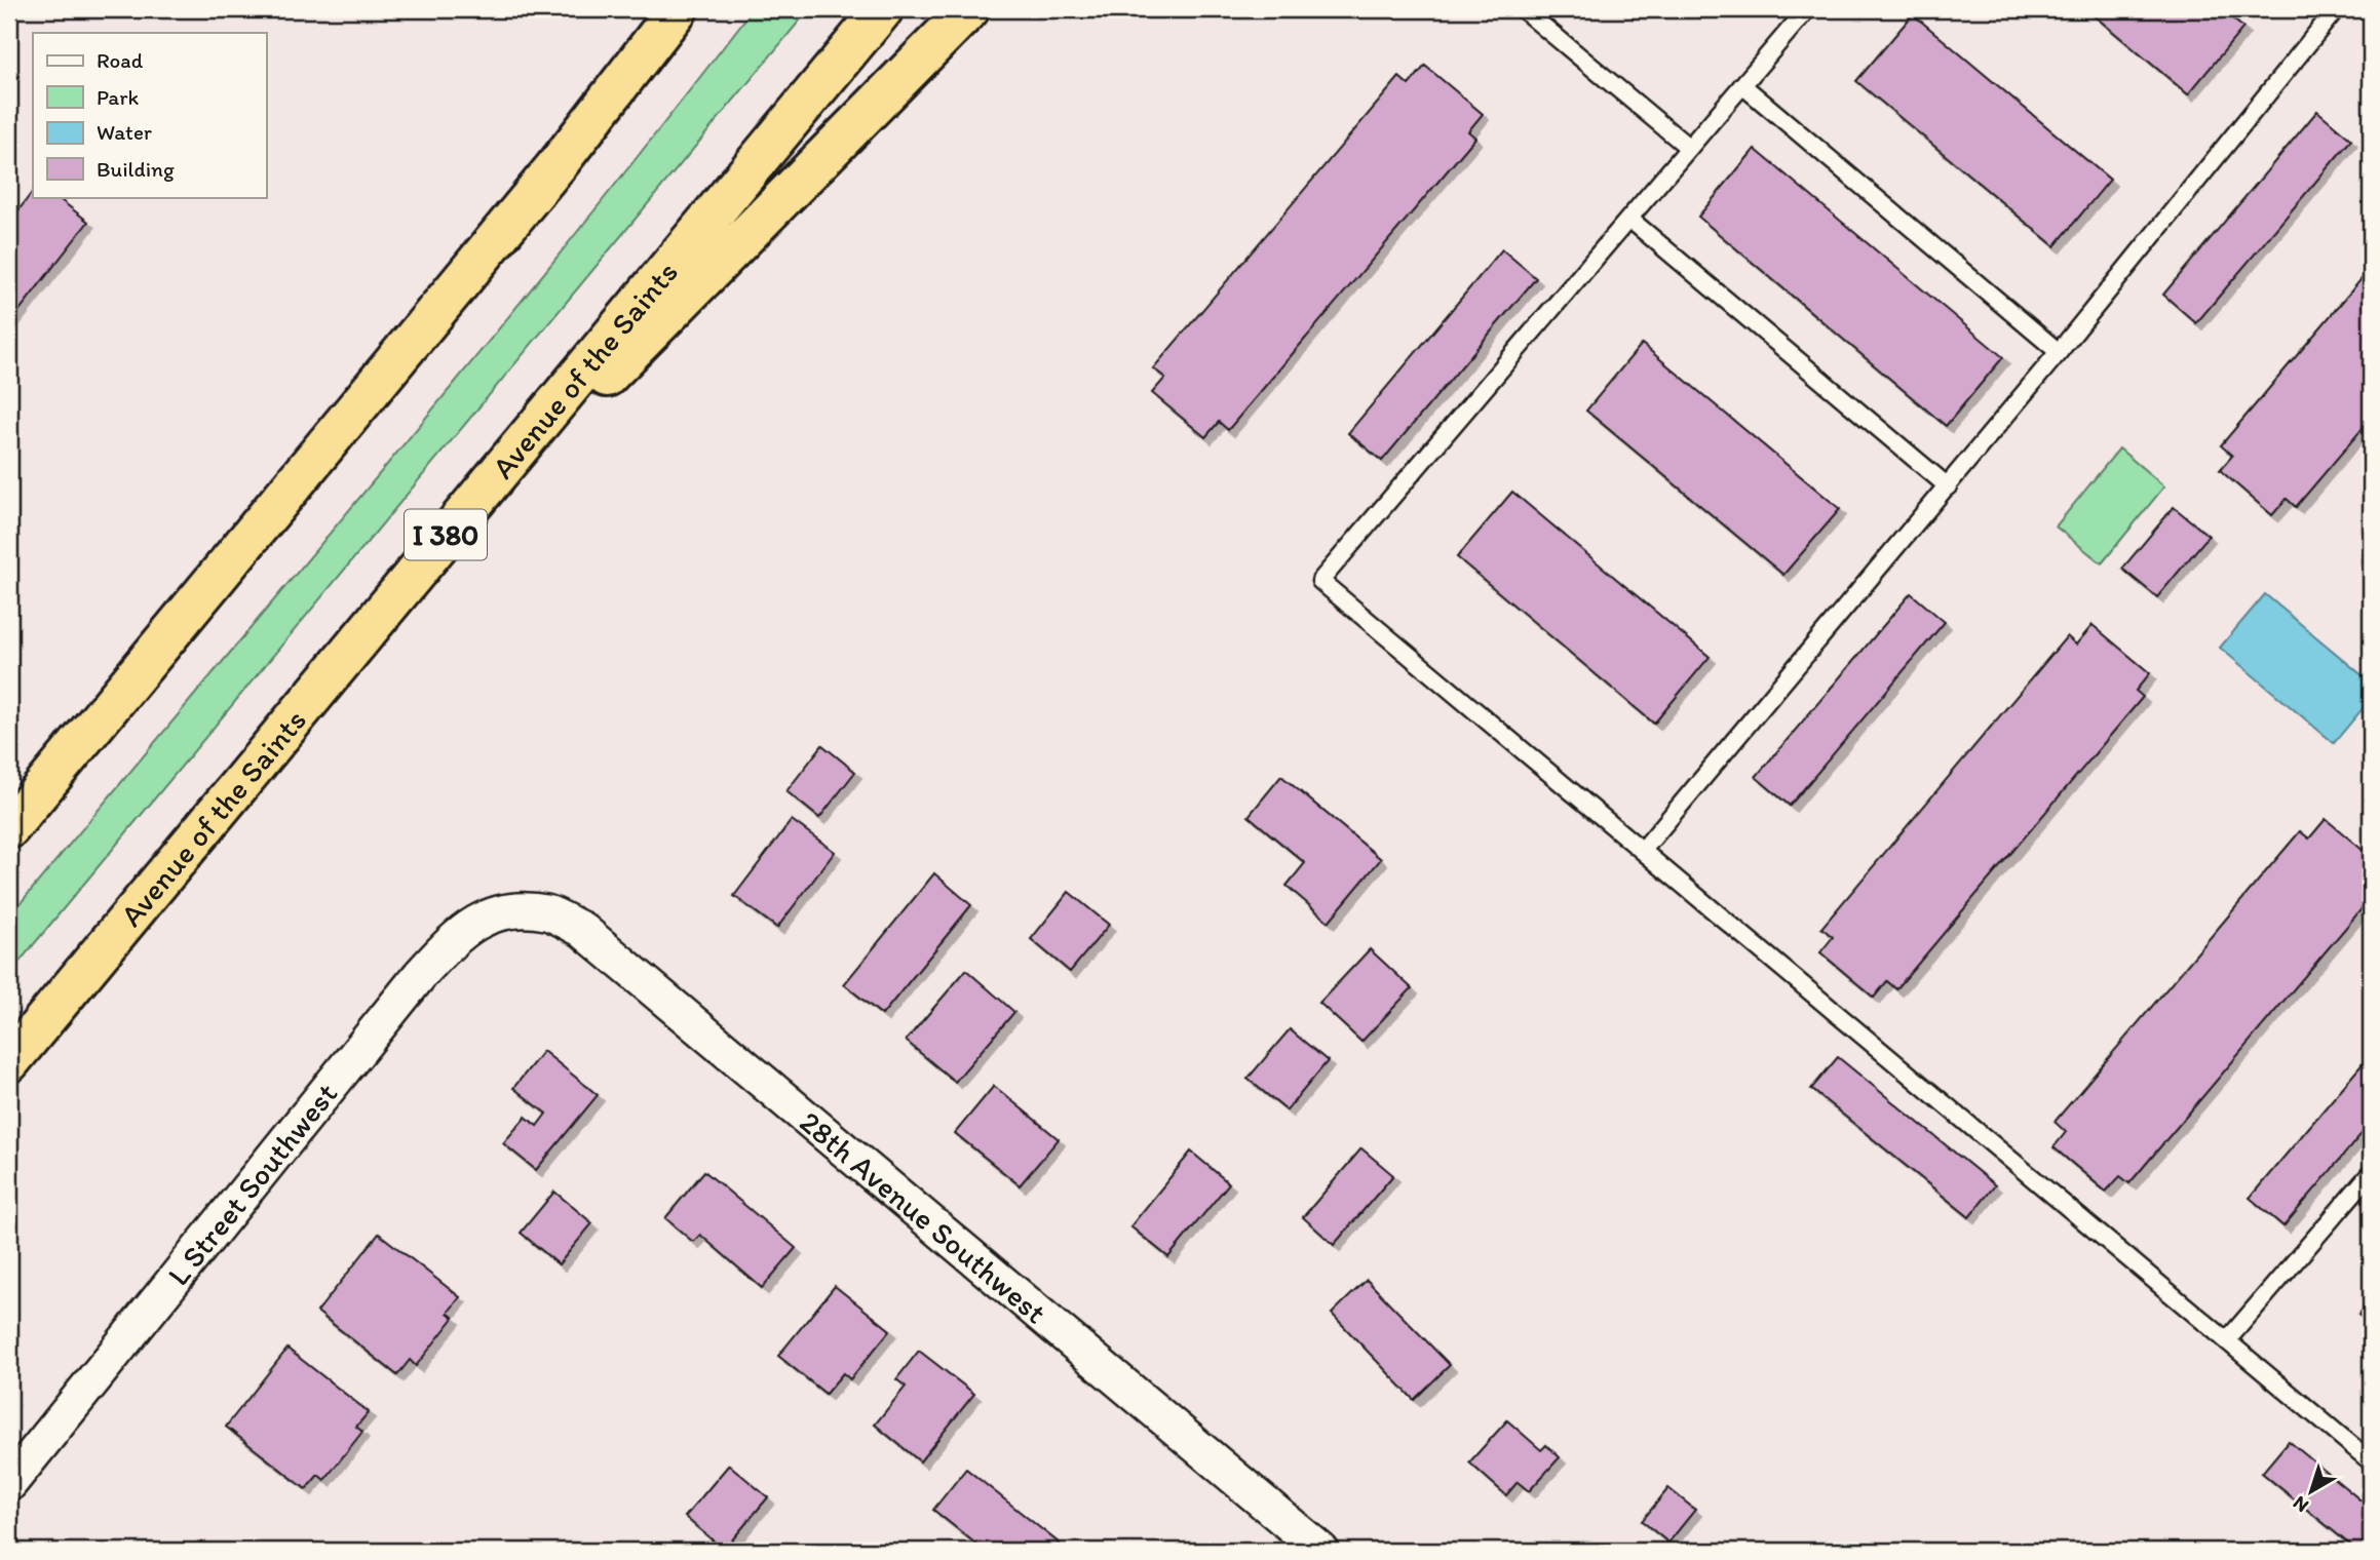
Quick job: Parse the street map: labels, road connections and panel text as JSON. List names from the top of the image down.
{
  "streets": {
    "highway": ["Avenue of the Saints", "I 380"],
    "street": ["L Street Southwest", "28th Avenue Southwest"]
  },
  "crossings": [
    ["L Street Southwest", "28th Avenue Southwest"]
  ],
  "legend": [
    "Road",
    "Park",
    "Water",
    "Building"
  ],
  "north": "bottom left"
}
